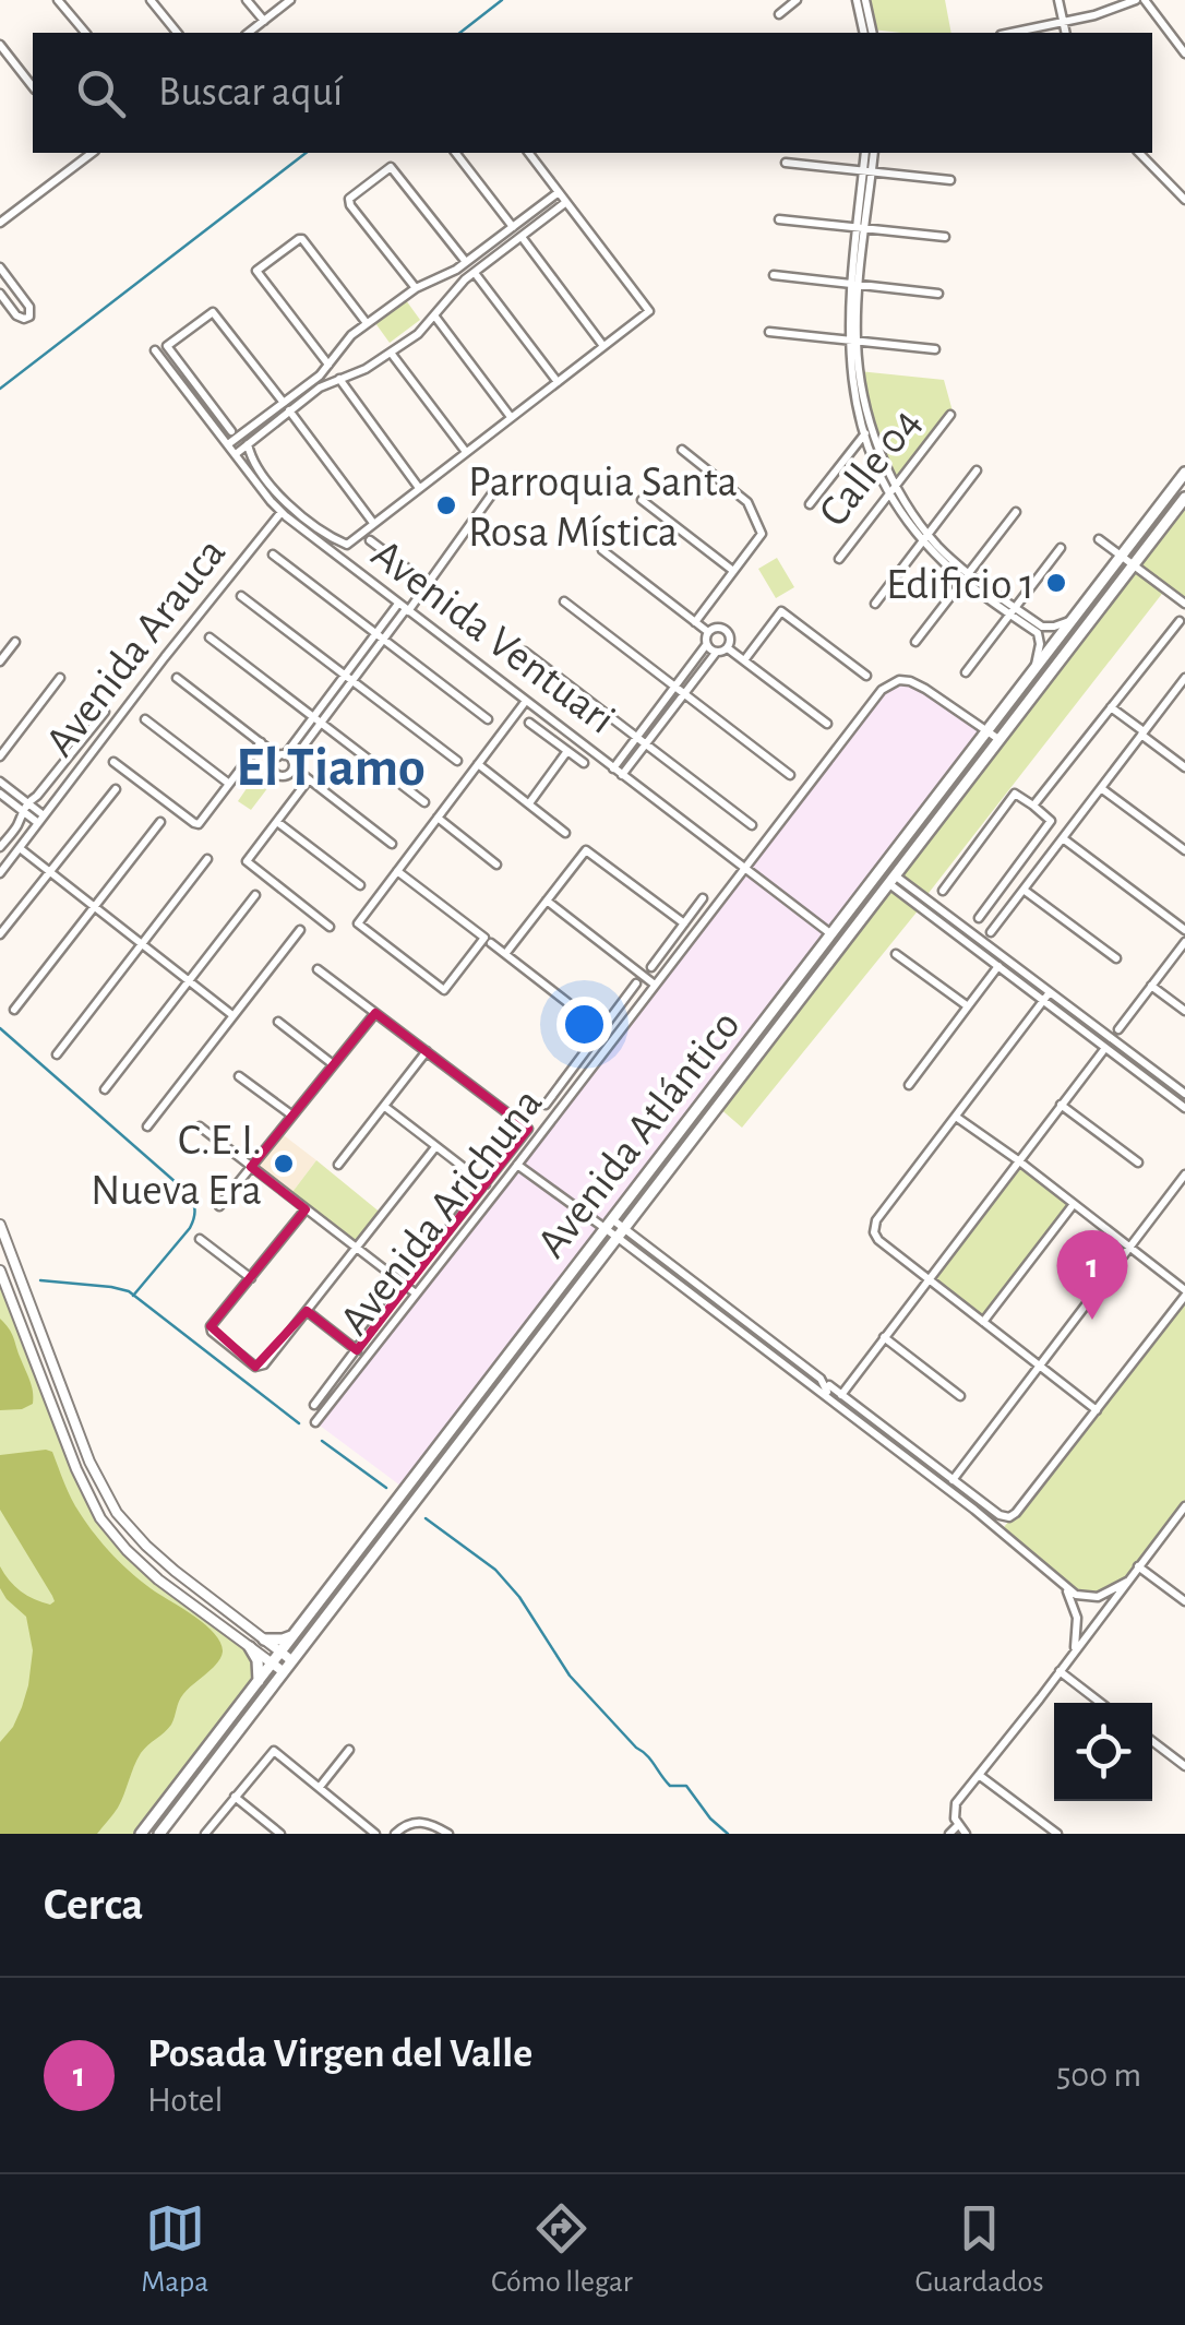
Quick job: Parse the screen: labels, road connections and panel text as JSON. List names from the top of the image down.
{
  "streets": {
    "main road": ["Avenida Atlántico"],
    "street": [
      "Calle 04",
      "Avenida Ventuari",
      "Avenida Arauca",
      "Avenida Arichuna"
    ]
  },
  "crossings": [
    ["Avenida Ventuari", "Avenida Arauca"],
    ["Avenida Ventuari", "Avenida Atlántico"],
    ["Avenida Ventuari", "Avenida Arichuna"],
    ["Avenida Atlántico", "Avenida Arichuna"]
  ],
  "districts": ["El Tiamo"],
  "places": ["Parroquia Santa Rosa Mística", "Edificio 1", "C.E.I. Nueva Era"],
  "page": {
    "search": "Buscar aquí",
    "pins": "1",
    "heading": "Cerca",
    "list": [
      {
        "mark": "1",
        "name": "Posada Virgen del Valle",
        "note": "Hotel",
        "value": "500 m"
      }
    ],
    "nav": ["Mapa", "Cómo llegar", "Guardados"]
  }
}
